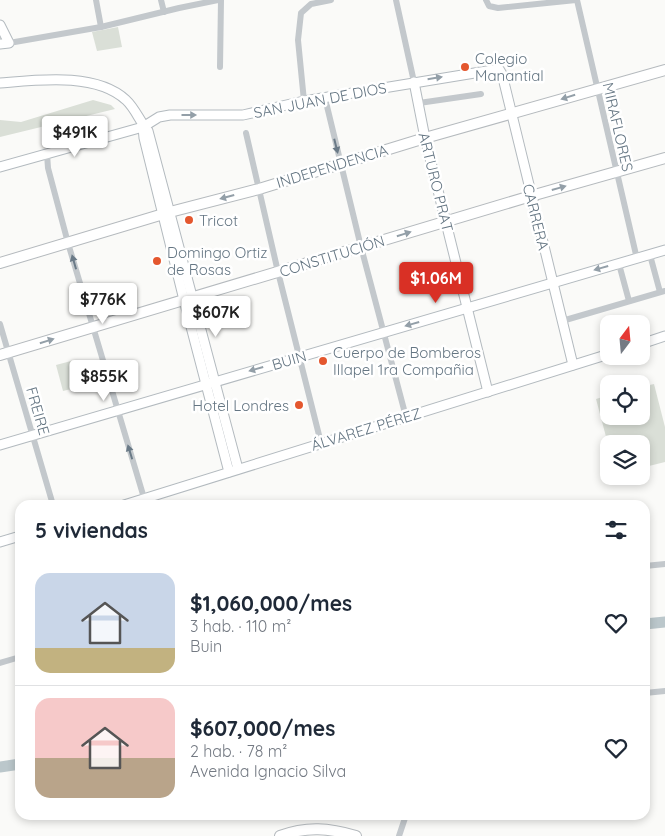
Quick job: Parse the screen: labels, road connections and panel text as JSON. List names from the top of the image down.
{
  "streets": {
    "main road": ["INDEPENDENCIA", "CONSTITUCIÓN"],
    "street": [
      "SAN JUAN DE DIOS",
      "MIRAFLORES",
      "ARTURO PRAT",
      "CARRERA",
      "BUIN",
      "FREIRE",
      "ÁLVAREZ PÉREZ"
    ]
  },
  "crossings": [
    ["SAN JUAN DE DIOS", "ARTURO PRAT"],
    ["SAN JUAN DE DIOS", "CARRERA"],
    ["MIRAFLORES", "INDEPENDENCIA"],
    ["MIRAFLORES", "CONSTITUCIÓN"],
    ["MIRAFLORES", "BUIN"],
    ["INDEPENDENCIA", "ARTURO PRAT"],
    ["INDEPENDENCIA", "CARRERA"],
    ["ARTURO PRAT", "CONSTITUCIÓN"],
    ["ARTURO PRAT", "BUIN"],
    ["ARTURO PRAT", "ÁLVAREZ PÉREZ"],
    ["CARRERA", "CONSTITUCIÓN"],
    ["CARRERA", "BUIN"],
    ["CARRERA", "ÁLVAREZ PÉREZ"],
    ["CONSTITUCIÓN", "FREIRE"],
    ["BUIN", "FREIRE"]
  ],
  "one_way": ["SAN JUAN DE DIOS", "CONSTITUCIÓN", "BUIN"],
  "places": [
    "Colegio Manantial",
    "Tricot",
    "Domingo Ortiz de Rosas",
    "Cuerpo de Bomberos Illapel 1ra Compañia",
    "Hotel Londres"
  ],
  "north": "top",
  "page": {
    "price": [
      "$491K",
      "$1.06M",
      "$776K",
      "$607K",
      "$855K"
    ],
    "heading": "5 viviendas",
    "list": [
      {
        "name": "$1,060,000/mes",
        "note": "3 hab. · 110 m² · Buin"
      },
      {
        "name": "$607,000/mes",
        "note": "2 hab. · 78 m² · Avenida Ignacio Silva"
      }
    ]
  }
}
